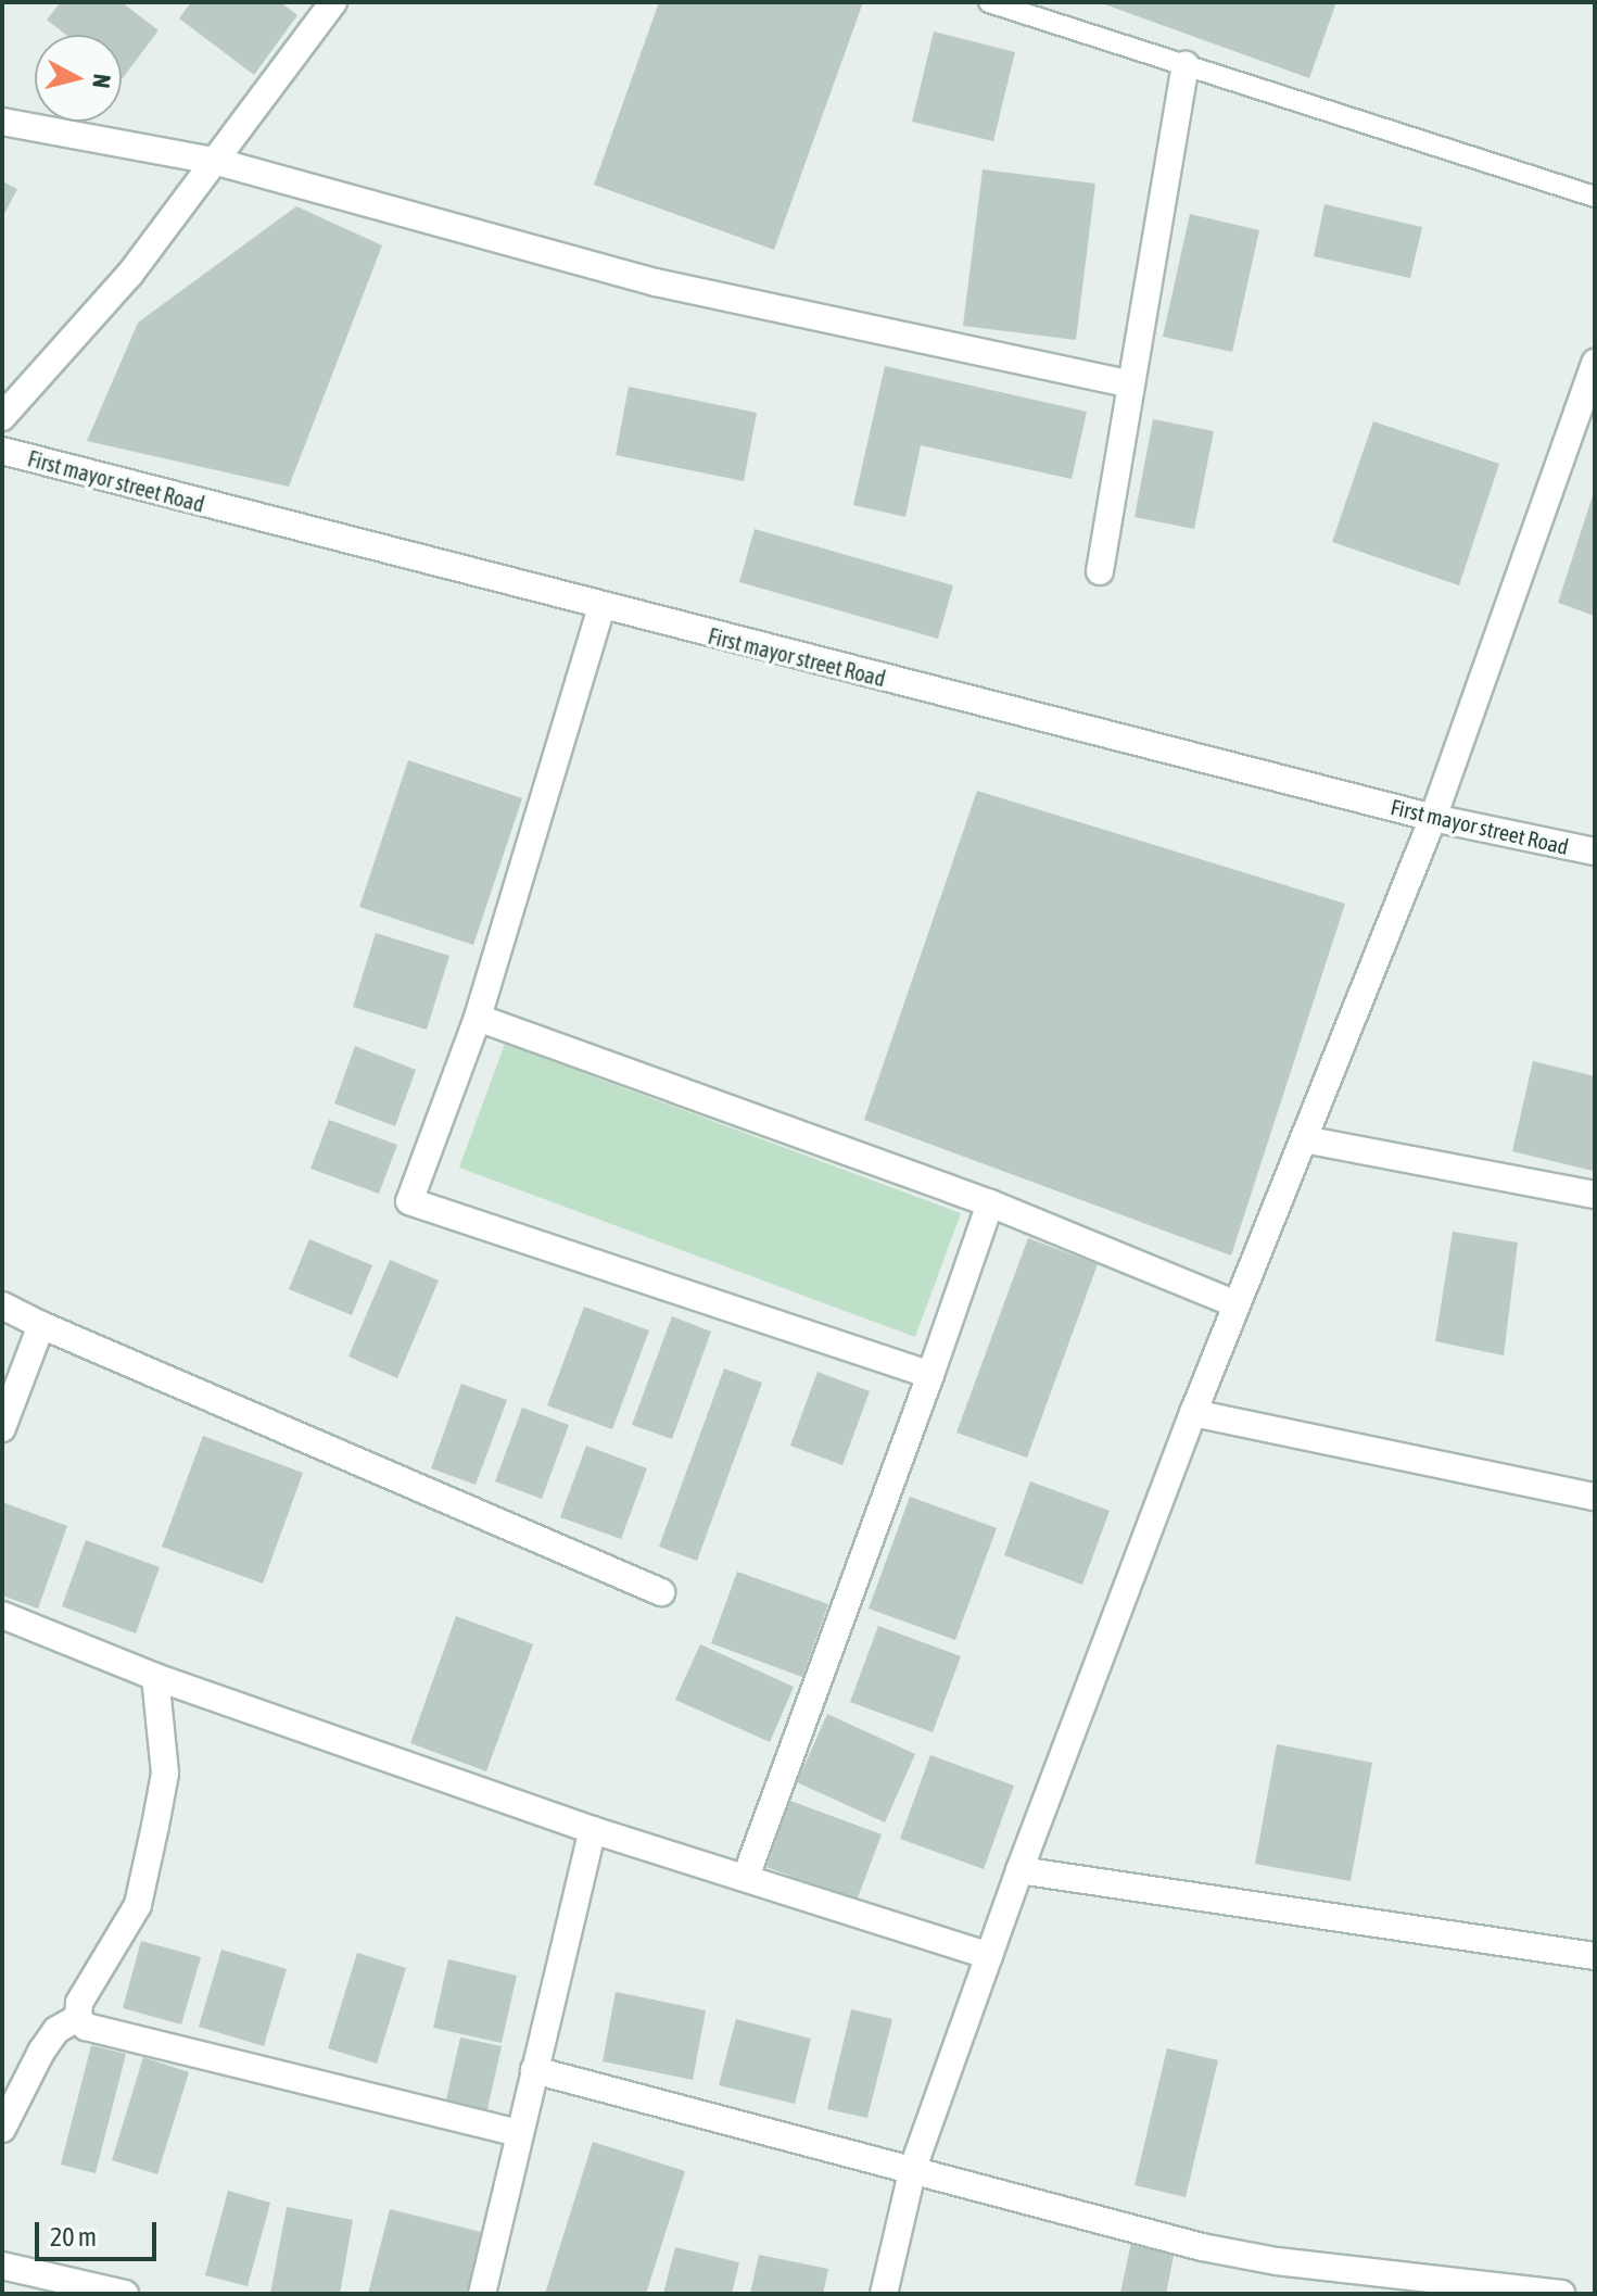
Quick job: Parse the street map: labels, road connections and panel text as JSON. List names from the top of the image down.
{
  "streets": {
    "street": ["First mayor street Road"]
  },
  "scale_bar": "20 m",
  "north": "right"
}
